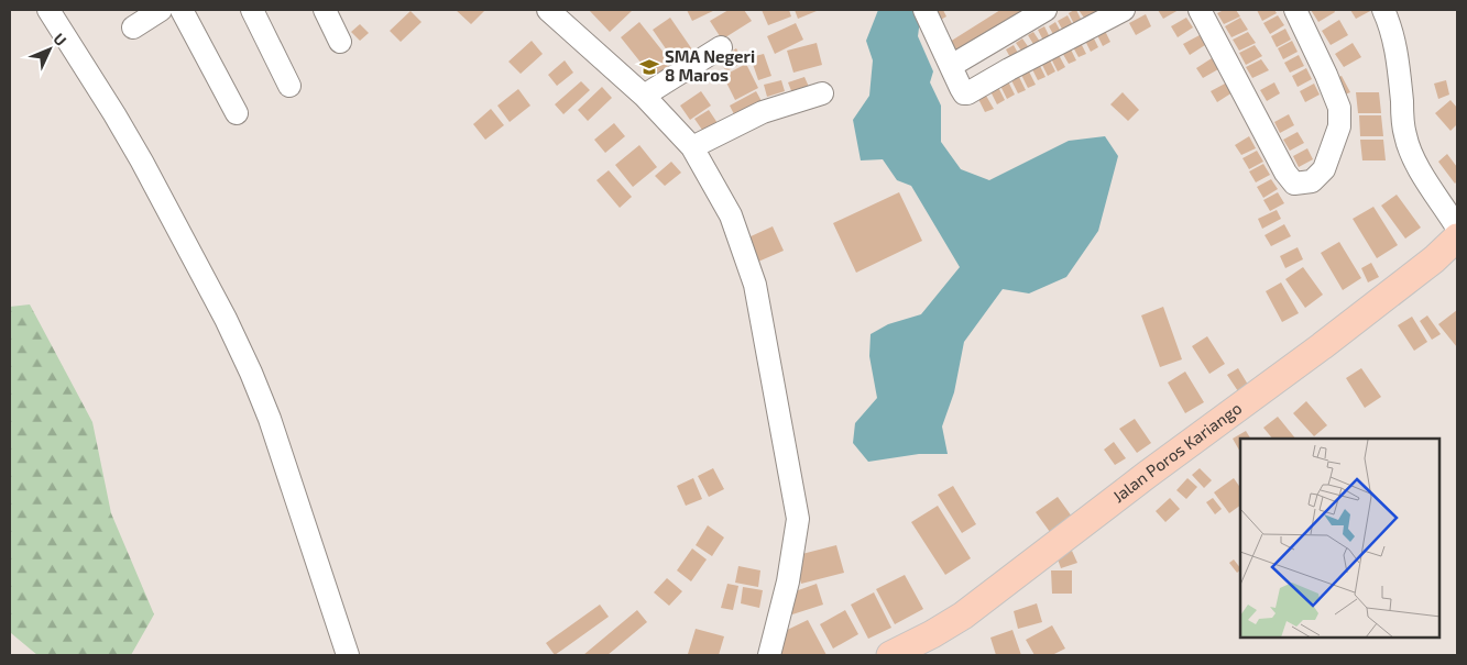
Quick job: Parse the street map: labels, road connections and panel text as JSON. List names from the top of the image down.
{
  "streets": {
    "main road": ["Jalan Poros Kariango"]
  },
  "places": {
    "school or university": ["SMA Negeri 8 Maros"]
  },
  "north": "top right"
}
